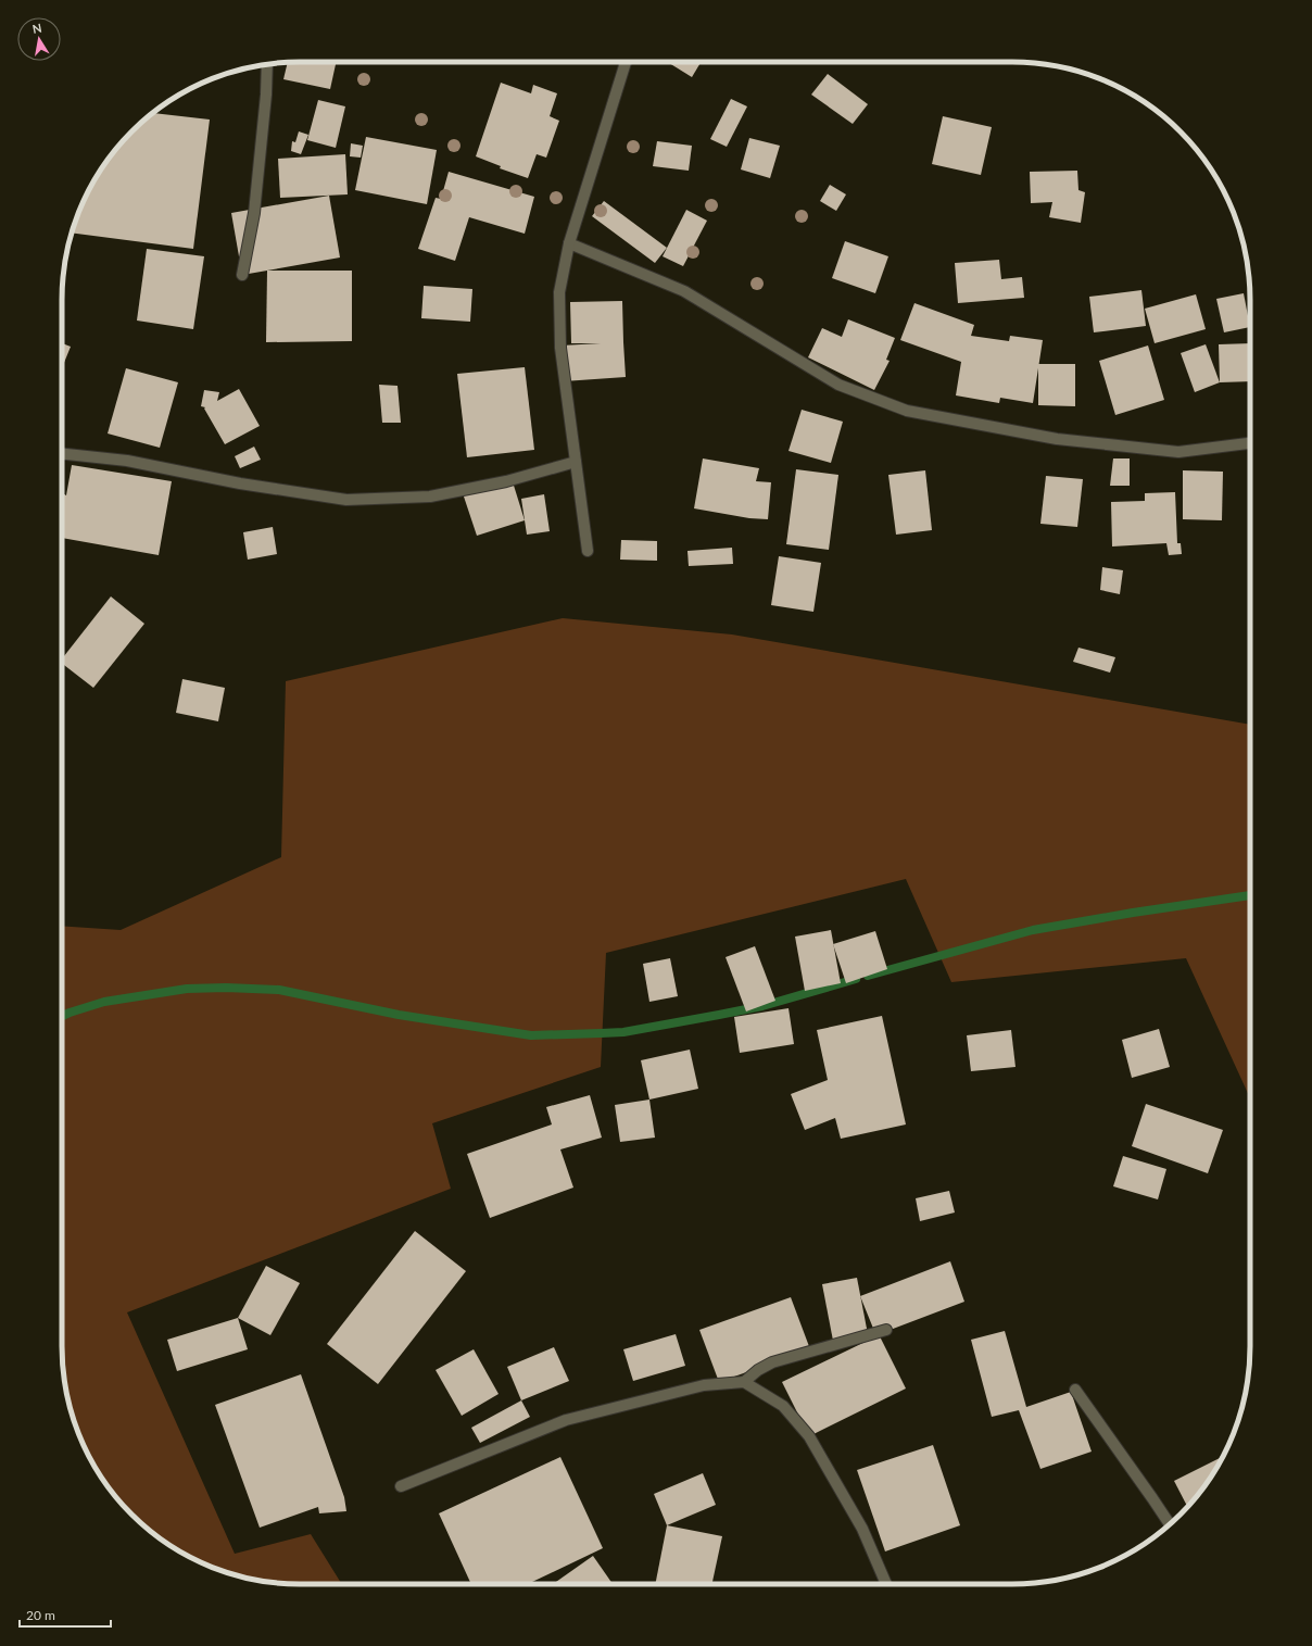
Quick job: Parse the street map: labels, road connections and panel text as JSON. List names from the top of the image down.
{
  "scale_bar": "20 m",
  "north": "top"
}
